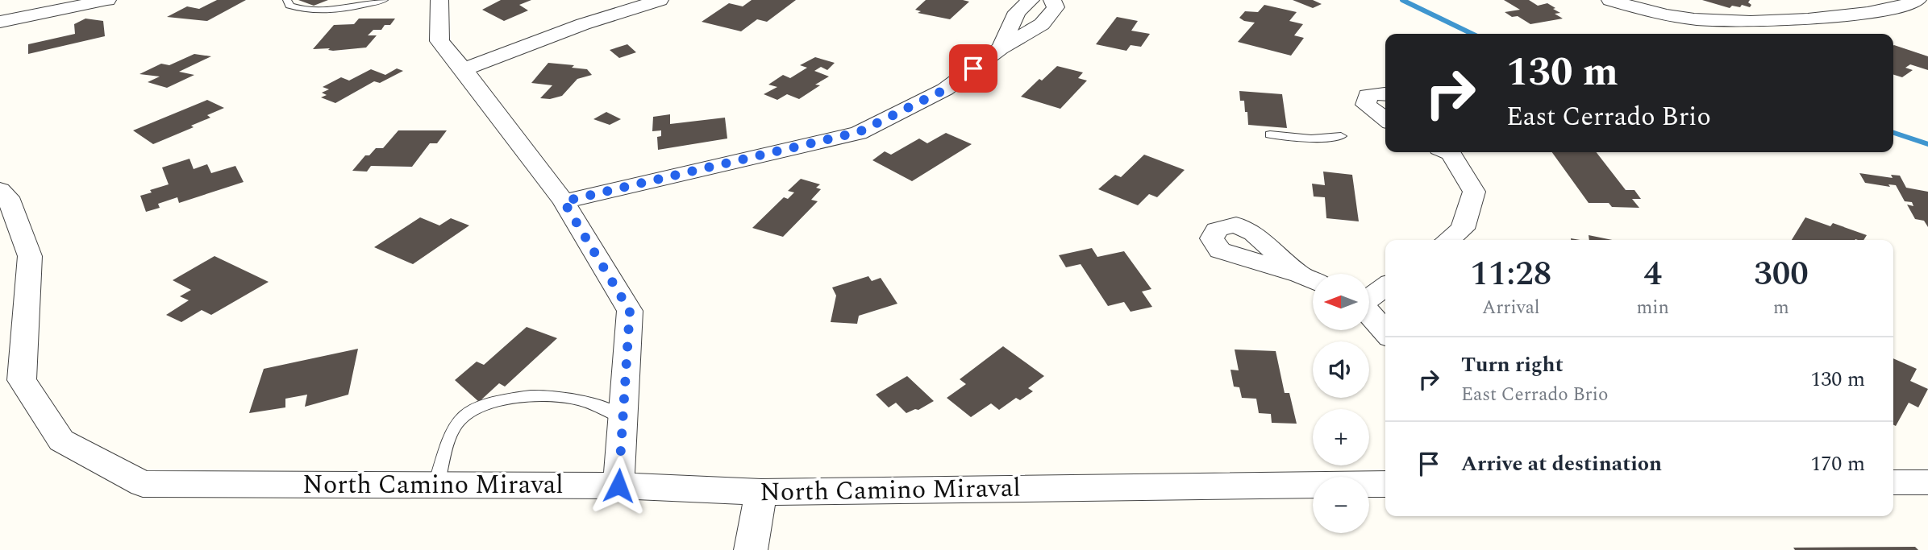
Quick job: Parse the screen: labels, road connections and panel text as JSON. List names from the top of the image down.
{
  "streets": {
    "street": ["North Camino Miraval"]
  },
  "north": "left",
  "page": {
    "turn": ["130 m", "East Cerrado Brio"],
    "eta": [
      "11:28",
      "Arrival",
      "4",
      "min",
      "300",
      "m"
    ],
    "map_buttons": ["+", "−"],
    "list": [
      {
        "name": "Turn right",
        "note": "East Cerrado Brio",
        "value": "130 m"
      },
      {
        "name": "Arrive at destination",
        "value": "170 m"
      }
    ]
  }
}
